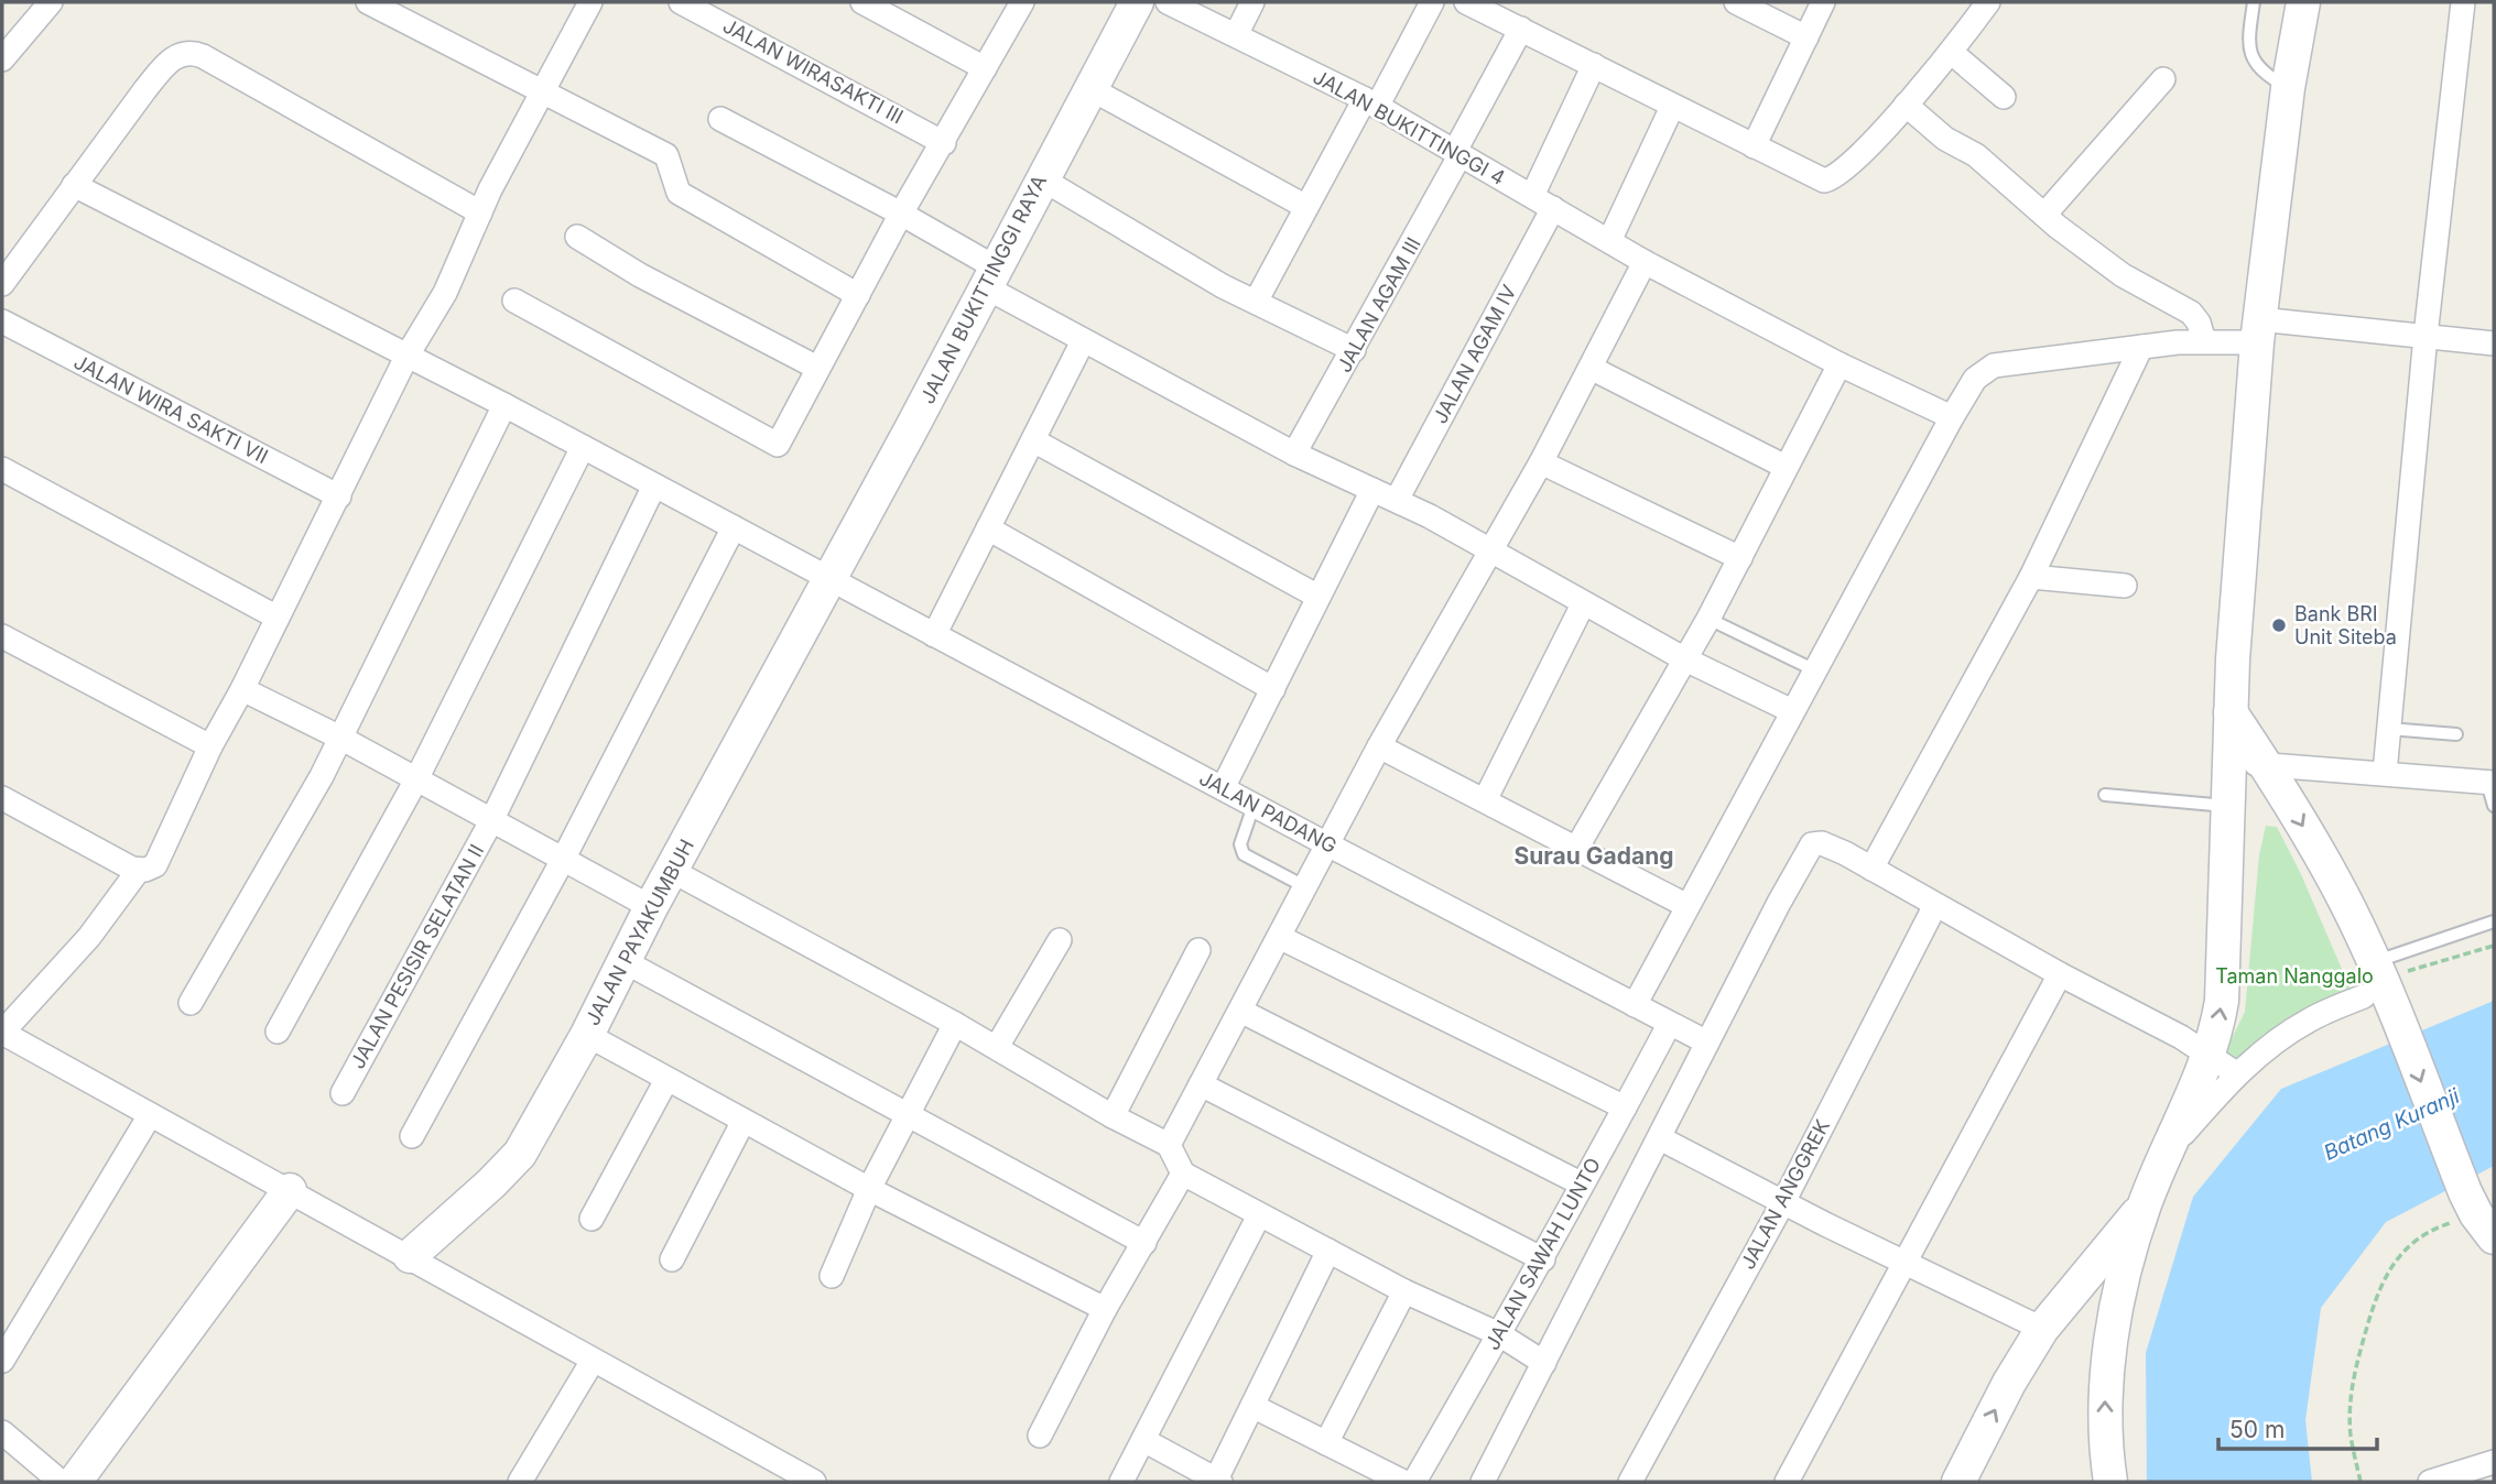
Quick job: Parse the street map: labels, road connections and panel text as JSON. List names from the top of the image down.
{
  "streets": {
    "main road": ["JALAN BUKITTINGGI RAYA", "JALAN PAYAKUMBUH"],
    "street": [
      "JALAN WIRASAKTI III",
      "JALAN BUKITTINGGI 4",
      "JALAN AGAM III",
      "JALAN AGAM IV",
      "JALAN WIRA SAKTI VII",
      "JALAN PADANG",
      "JALAN PESISIR SELATAN II",
      "JALAN ANGGREK",
      "JALAN SAWAH LUNTO"
    ]
  },
  "crossings": [
    ["JALAN BUKITTINGGI 4", "JALAN AGAM III"],
    ["JALAN BUKITTINGGI 4", "JALAN AGAM IV"],
    ["JALAN BUKITTINGGI RAYA", "JALAN PADANG"],
    ["JALAN BUKITTINGGI RAYA", "JALAN PAYAKUMBUH"],
    ["JALAN PADANG", "JALAN PAYAKUMBUH"],
    ["JALAN PADANG", "JALAN PESISIR SELATAN II"],
    ["JALAN PADANG", "JALAN SAWAH LUNTO"]
  ],
  "districts": ["Surau Gadang"],
  "water": ["Batang Kuranji"],
  "parks": ["Taman Nanggalo"],
  "places": ["Bank BRI Unit Siteba"],
  "scale_bar": "50 m"
}
